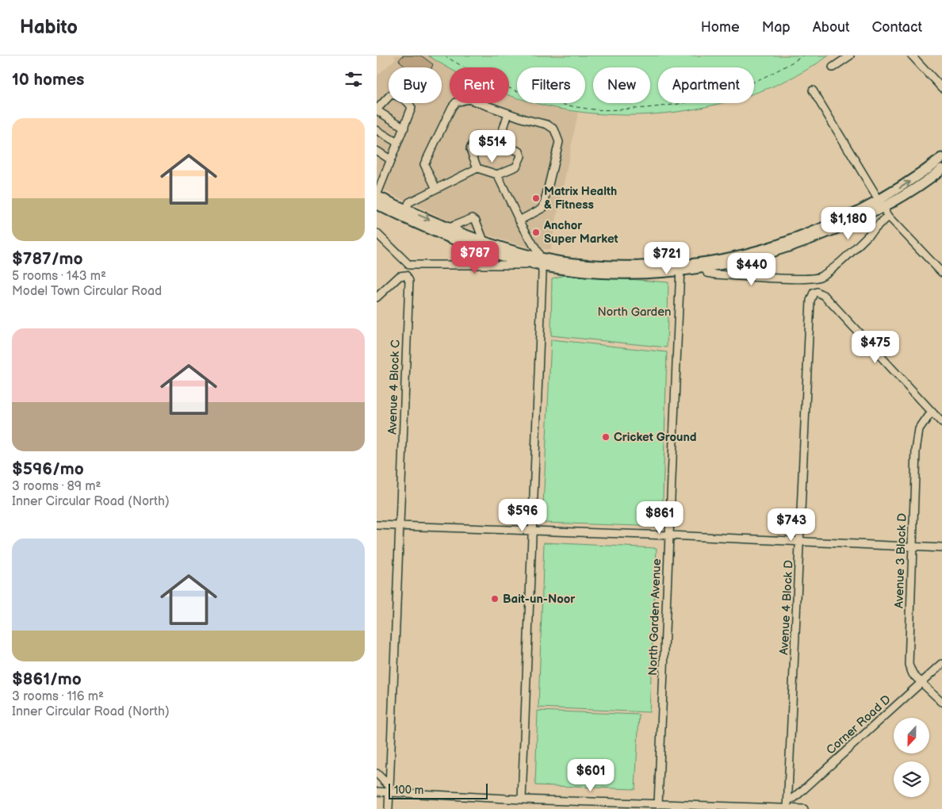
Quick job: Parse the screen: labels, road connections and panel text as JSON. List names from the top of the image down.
{
  "streets": {
    "street": [
      "Avenue 4 Block C",
      "Avenue 3 Block D",
      "Avenue 4 Block D",
      "North Garden Avenue",
      "Corner Road D"
    ]
  },
  "crossings": [
    ["Avenue 3 Block D", "Corner Road D"],
    ["Avenue 4 Block D", "Corner Road D"]
  ],
  "parks": ["North Garden"],
  "places": [
    "Matrix Health & Fitness",
    "Anchor Super Market",
    "Cricket Ground",
    "Bait-un-Noor"
  ],
  "scale_bar": "100 m",
  "north": "bottom",
  "page": {
    "header": "Habito",
    "nav": [
      "Home",
      "Map",
      "About",
      "Contact"
    ],
    "heading": "10 homes",
    "chip": [
      "Buy",
      "Rent",
      "Filters",
      "New",
      "Apartment"
    ],
    "list": [
      {
        "name": "$787/mo",
        "note": "5 rooms · 143 m² · Model Town Circular Road"
      },
      {
        "name": "$596/mo",
        "note": "3 rooms · 89 m² · Inner Circular Road (North)"
      },
      {
        "name": "$861/mo",
        "note": "3 rooms · 116 m² · Inner Circular Road (North)"
      }
    ],
    "price": [
      "$514",
      "$1,180",
      "$787",
      "$721",
      "$440",
      "$475",
      "$596",
      "$861",
      "$743",
      "$601"
    ],
    "scale": "100 m"
  }
}
